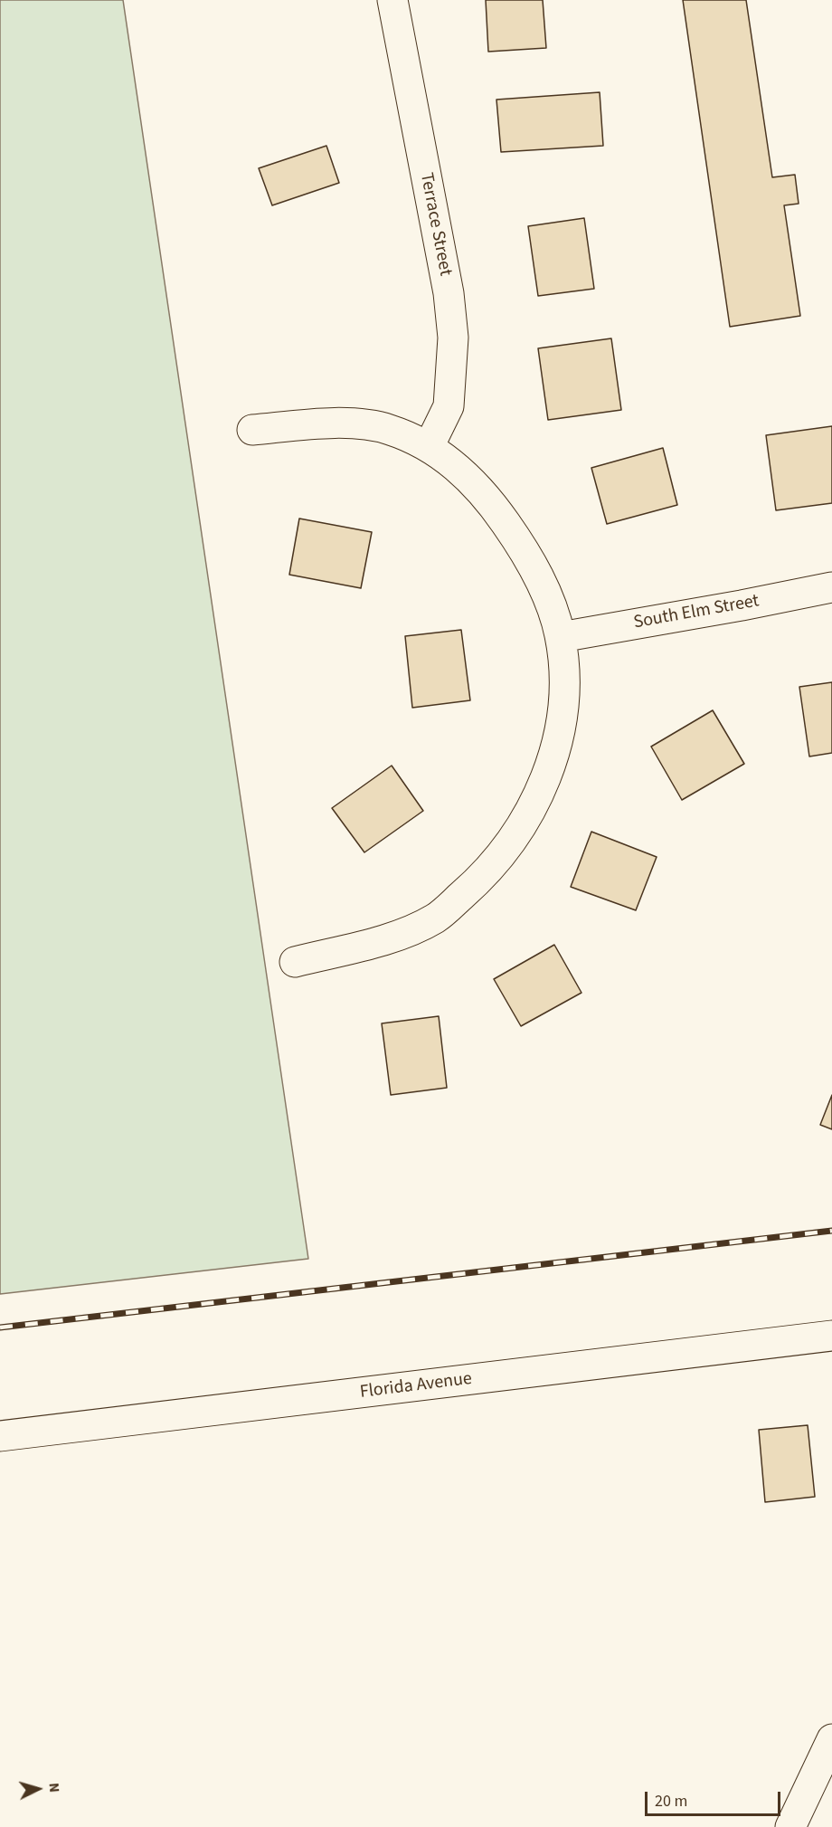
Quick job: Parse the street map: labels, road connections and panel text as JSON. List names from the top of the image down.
{
  "streets": {
    "street": ["Terrace Street", "South Elm Street", "Florida Avenue"]
  },
  "scale_bar": "20 m",
  "north": "right"
}
